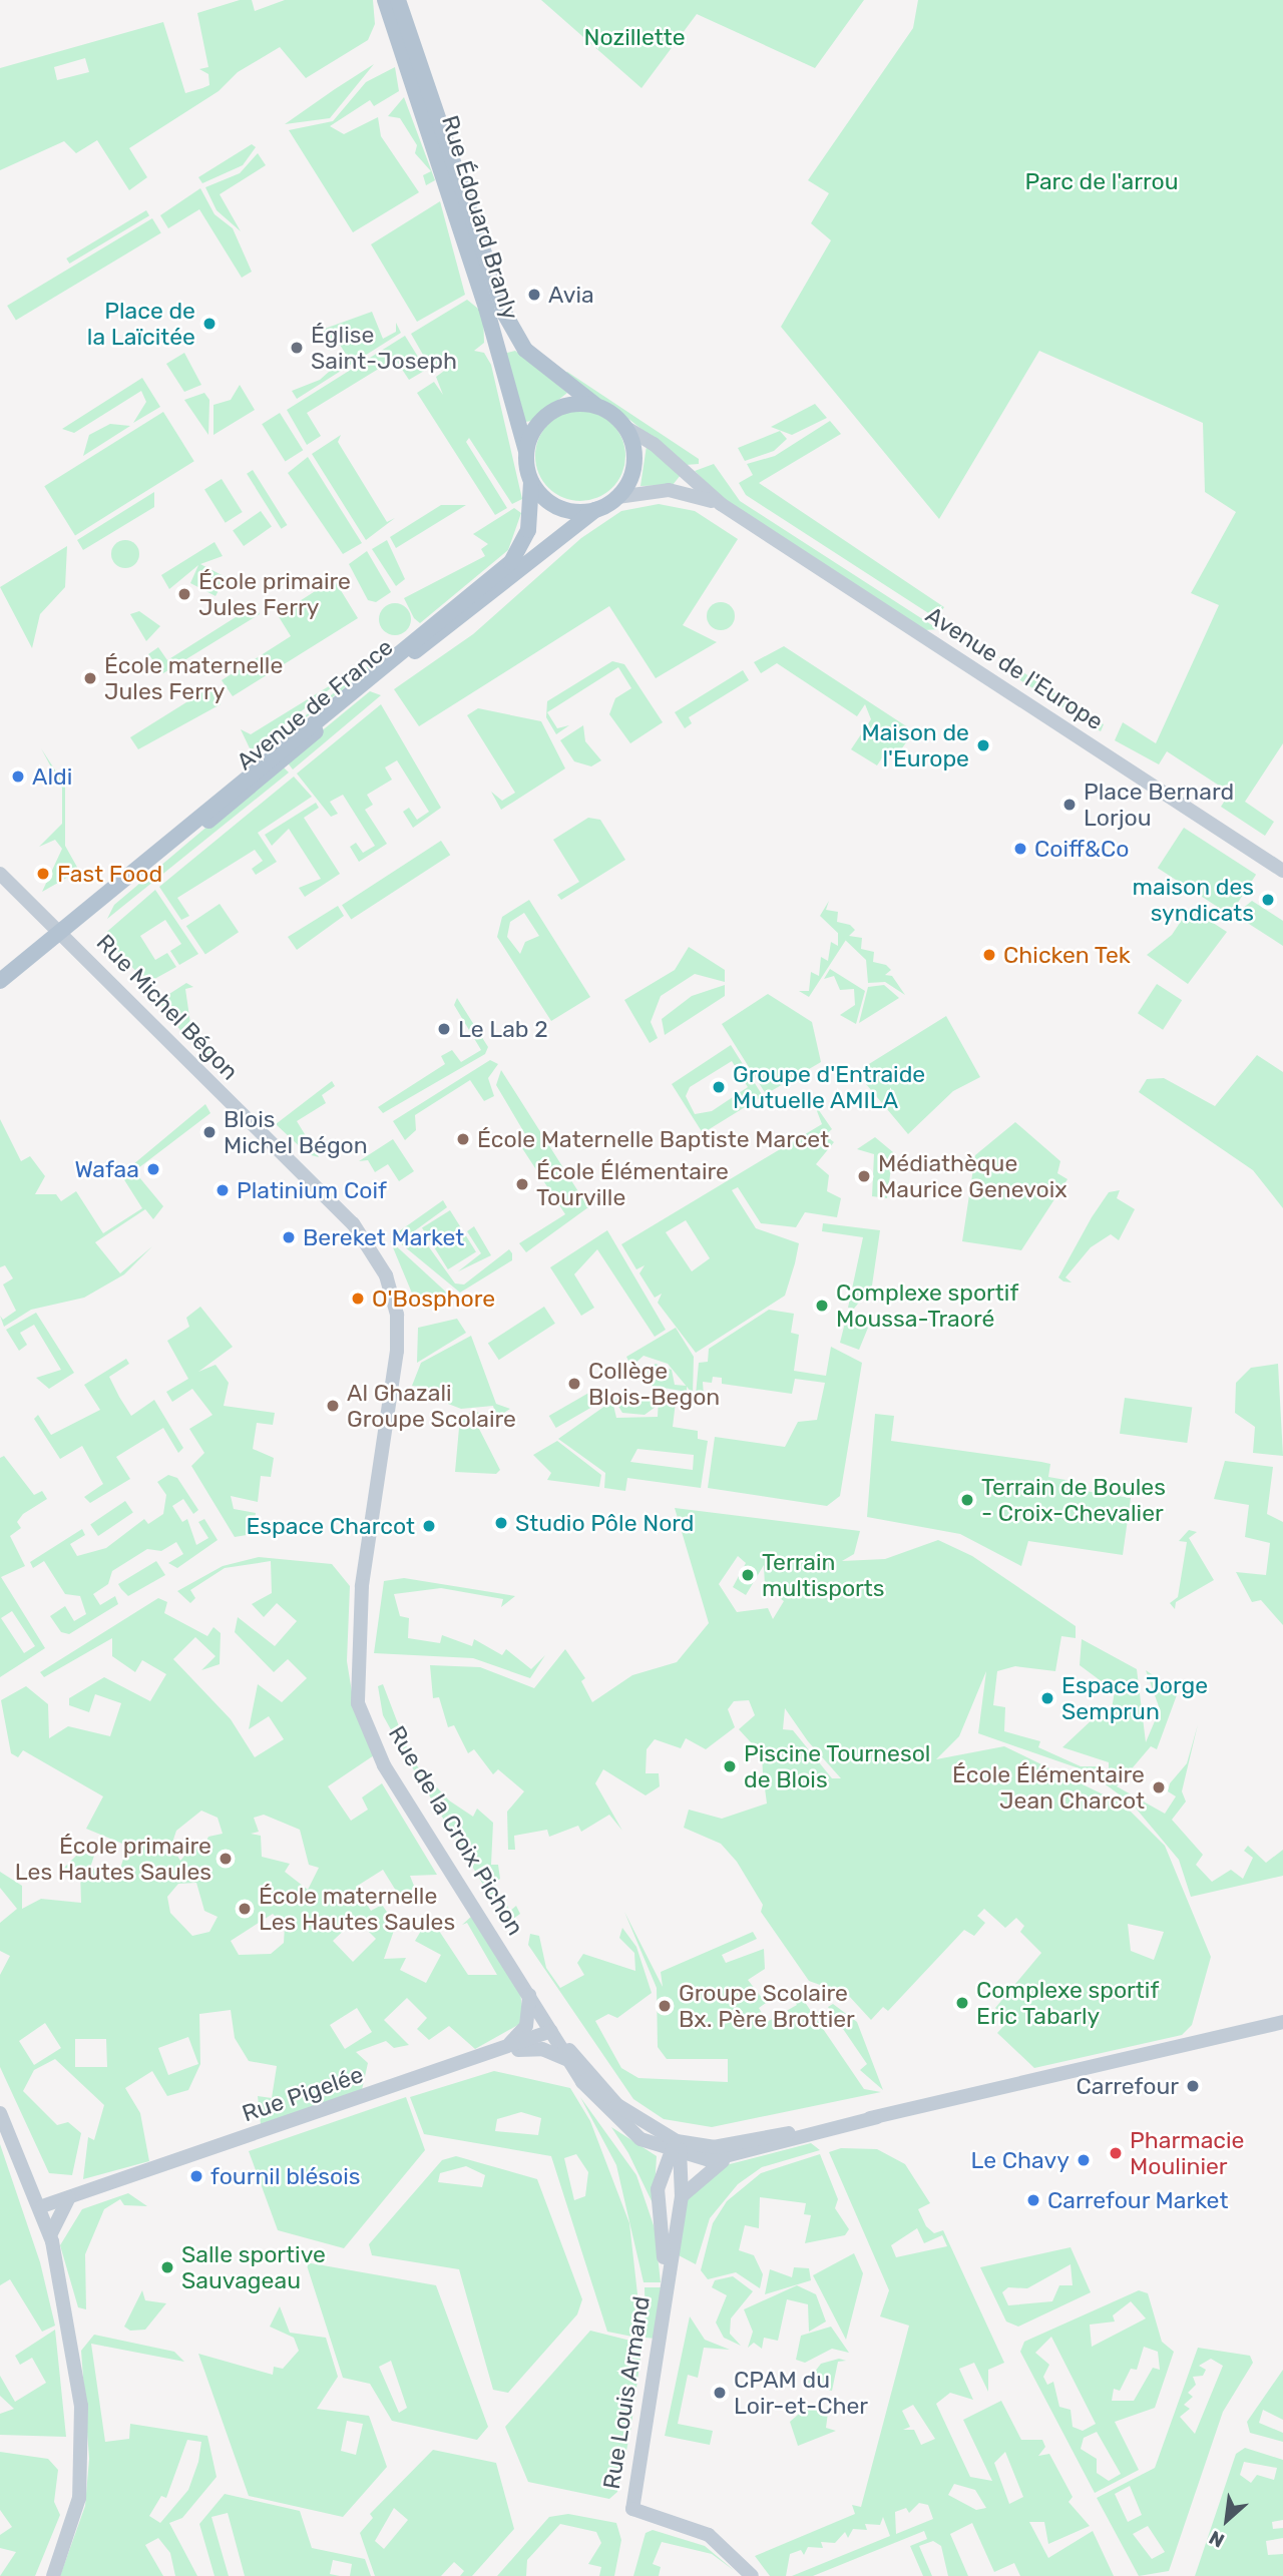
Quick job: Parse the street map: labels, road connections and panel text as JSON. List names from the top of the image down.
{
  "streets": {
    "main road": ["Rue Édouard Branly", "Avenue de France"],
    "street": [
      "Avenue de l'Europe",
      "Rue Michel Bégon",
      "Rue de la Croix Pichon",
      "Rue Pigelée",
      "Rue Louis Armand"
    ]
  },
  "crossings": [
    ["Rue Édouard Branly", "Avenue de l'Europe"],
    ["Rue Édouard Branly", "Avenue de France"],
    ["Avenue de l'Europe", "Avenue de France"],
    ["Avenue de France", "Rue Michel Bégon"],
    ["Rue Michel Bégon", "Rue de la Croix Pichon"],
    ["Rue de la Croix Pichon", "Rue Pigelée"]
  ],
  "parks": ["Nozillette", "Parc de l'arrou"],
  "places": [
    "Avia",
    "Place de la Laïcitée",
    "Église Saint-Joseph",
    "École primaire Jules Ferry",
    "École maternelle Jules Ferry",
    "Maison de l'Europe",
    "Aldi",
    "Place Bernard Lorjou",
    "Coiff&Co",
    "Fast Food",
    "maison des syndicats",
    "Chicken Tek",
    "Le Lab 2",
    "Groupe d'Entraide Mutuelle AMILA",
    "Blois Michel Bégon",
    "École Maternelle Baptiste Marcet",
    "Wafaa",
    "Médiathèque Maurice Genevoix",
    "École Élémentaire Tourville",
    "Platinium Coif",
    "Bereket Market",
    "O'Bosphore",
    "Complexe sportif Moussa-Traoré",
    "Collège Blois-Begon",
    "Al Ghazali Groupe Scolaire",
    "Terrain de Boules - Croix-Chevalier",
    "Studio Pôle Nord",
    "Espace Charcot",
    "Terrain multisports",
    "Espace Jorge Semprun",
    "Piscine Tournesol de Blois",
    "École Élémentaire Jean Charcot",
    "École primaire Les Hautes Saules",
    "École maternelle Les Hautes Saules",
    "Complexe sportif Eric Tabarly",
    "Groupe Scolaire Bx. Père Brottier",
    "Carrefour",
    "Pharmacie Moulinier",
    "Le Chavy",
    "fournil blésois",
    "Carrefour Market",
    "Salle sportive Sauvageau",
    "CPAM du Loir-et-Cher"
  ],
  "north": "bottom left"
}
